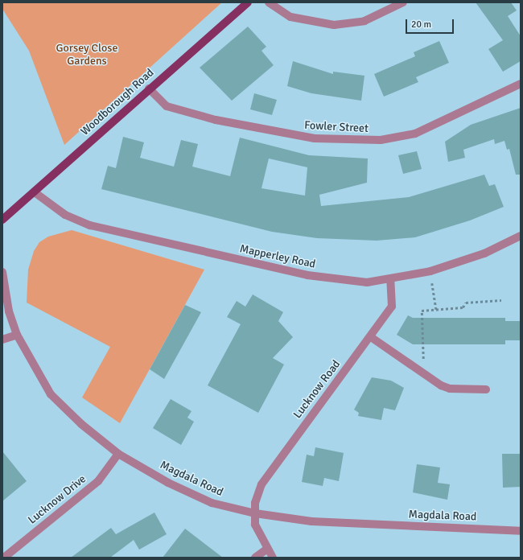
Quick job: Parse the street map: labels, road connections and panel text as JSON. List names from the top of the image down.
{
  "streets": {
    "main road": ["Woodborough Road"],
    "street": [
      "Fowler Street",
      "Mapperley Road",
      "Lucknow Road",
      "Magdala Road",
      "Lucknow Drive"
    ]
  },
  "crossings": [
    ["Woodborough Road", "Fowler Street"],
    ["Woodborough Road", "Mapperley Road"],
    ["Mapperley Road", "Lucknow Road"],
    ["Lucknow Road", "Magdala Road"],
    ["Magdala Road", "Lucknow Drive"]
  ],
  "parks": ["Gorsey Close Gardens"],
  "scale_bar": "20 m"
}
